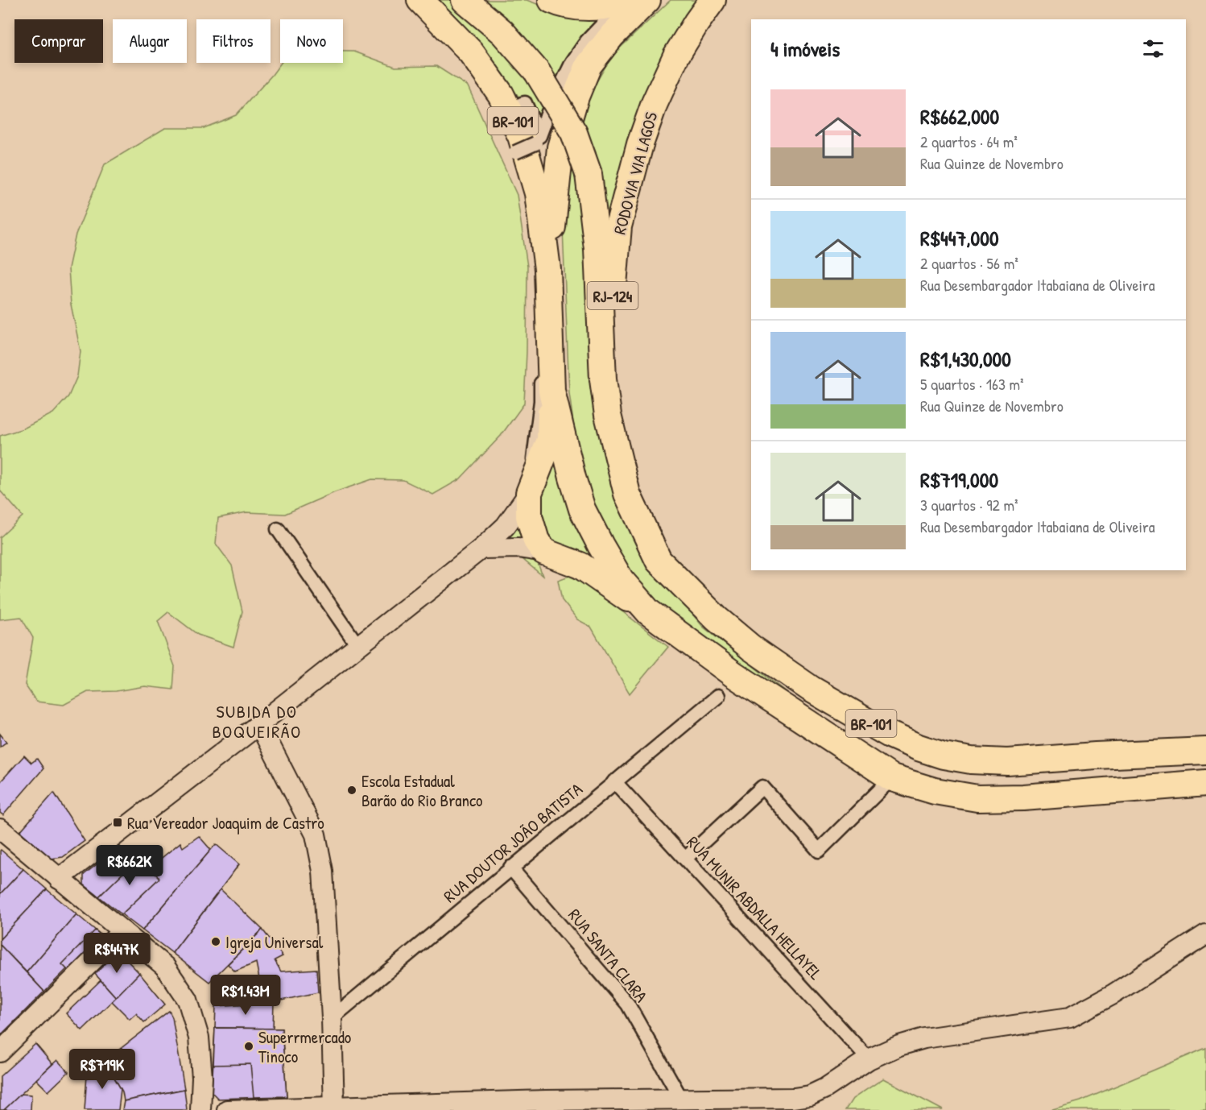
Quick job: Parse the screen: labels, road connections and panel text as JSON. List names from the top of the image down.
{
  "streets": {
    "highway": ["BR-101", "RODOVIA VIA LAGOS", "RJ-124"],
    "street": ["RUA DOUTOR JOÃO BATISTA", "RUA MUNIR ABDALLA HELLAYEL", "RUA SANTA CLARA"]
  },
  "crossings": [
    ["BR-101", "RODOVIA VIA LAGOS"],
    ["RUA DOUTOR JOÃO BATISTA", "RUA MUNIR ABDALLA HELLAYEL"],
    ["RUA DOUTOR JOÃO BATISTA", "RUA SANTA CLARA"]
  ],
  "districts": ["SUBIDA DO BOQUEIRÃO"],
  "places": {
    "other": ["Escola Estadual Barão do Rio Branco", "Igreja Universal", "Superrmercado Tinoco"],
    "transit": ["Rua Vereador Joaquim de Castro"]
  },
  "page": {
    "chip": [
      "Comprar",
      "Alugar",
      "Filtros",
      "Novo"
    ],
    "heading": "4 imóveis",
    "list": [
      {
        "name": "R$662,000",
        "note": "2 quartos · 64 m² · Rua Quinze de Novembro"
      },
      {
        "name": "R$447,000",
        "note": "2 quartos · 56 m² · Rua Desembargador Itabaiana de Oliveira"
      },
      {
        "name": "R$1,430,000",
        "note": "5 quartos · 163 m² · Rua Quinze de Novembro"
      },
      {
        "name": "R$719,000",
        "note": "3 quartos · 92 m² · Rua Desembargador Itabaiana de Oliveira"
      }
    ],
    "price": [
      "R$662K",
      "R$447K",
      "R$1.43M",
      "R$719K"
    ]
  }
}
